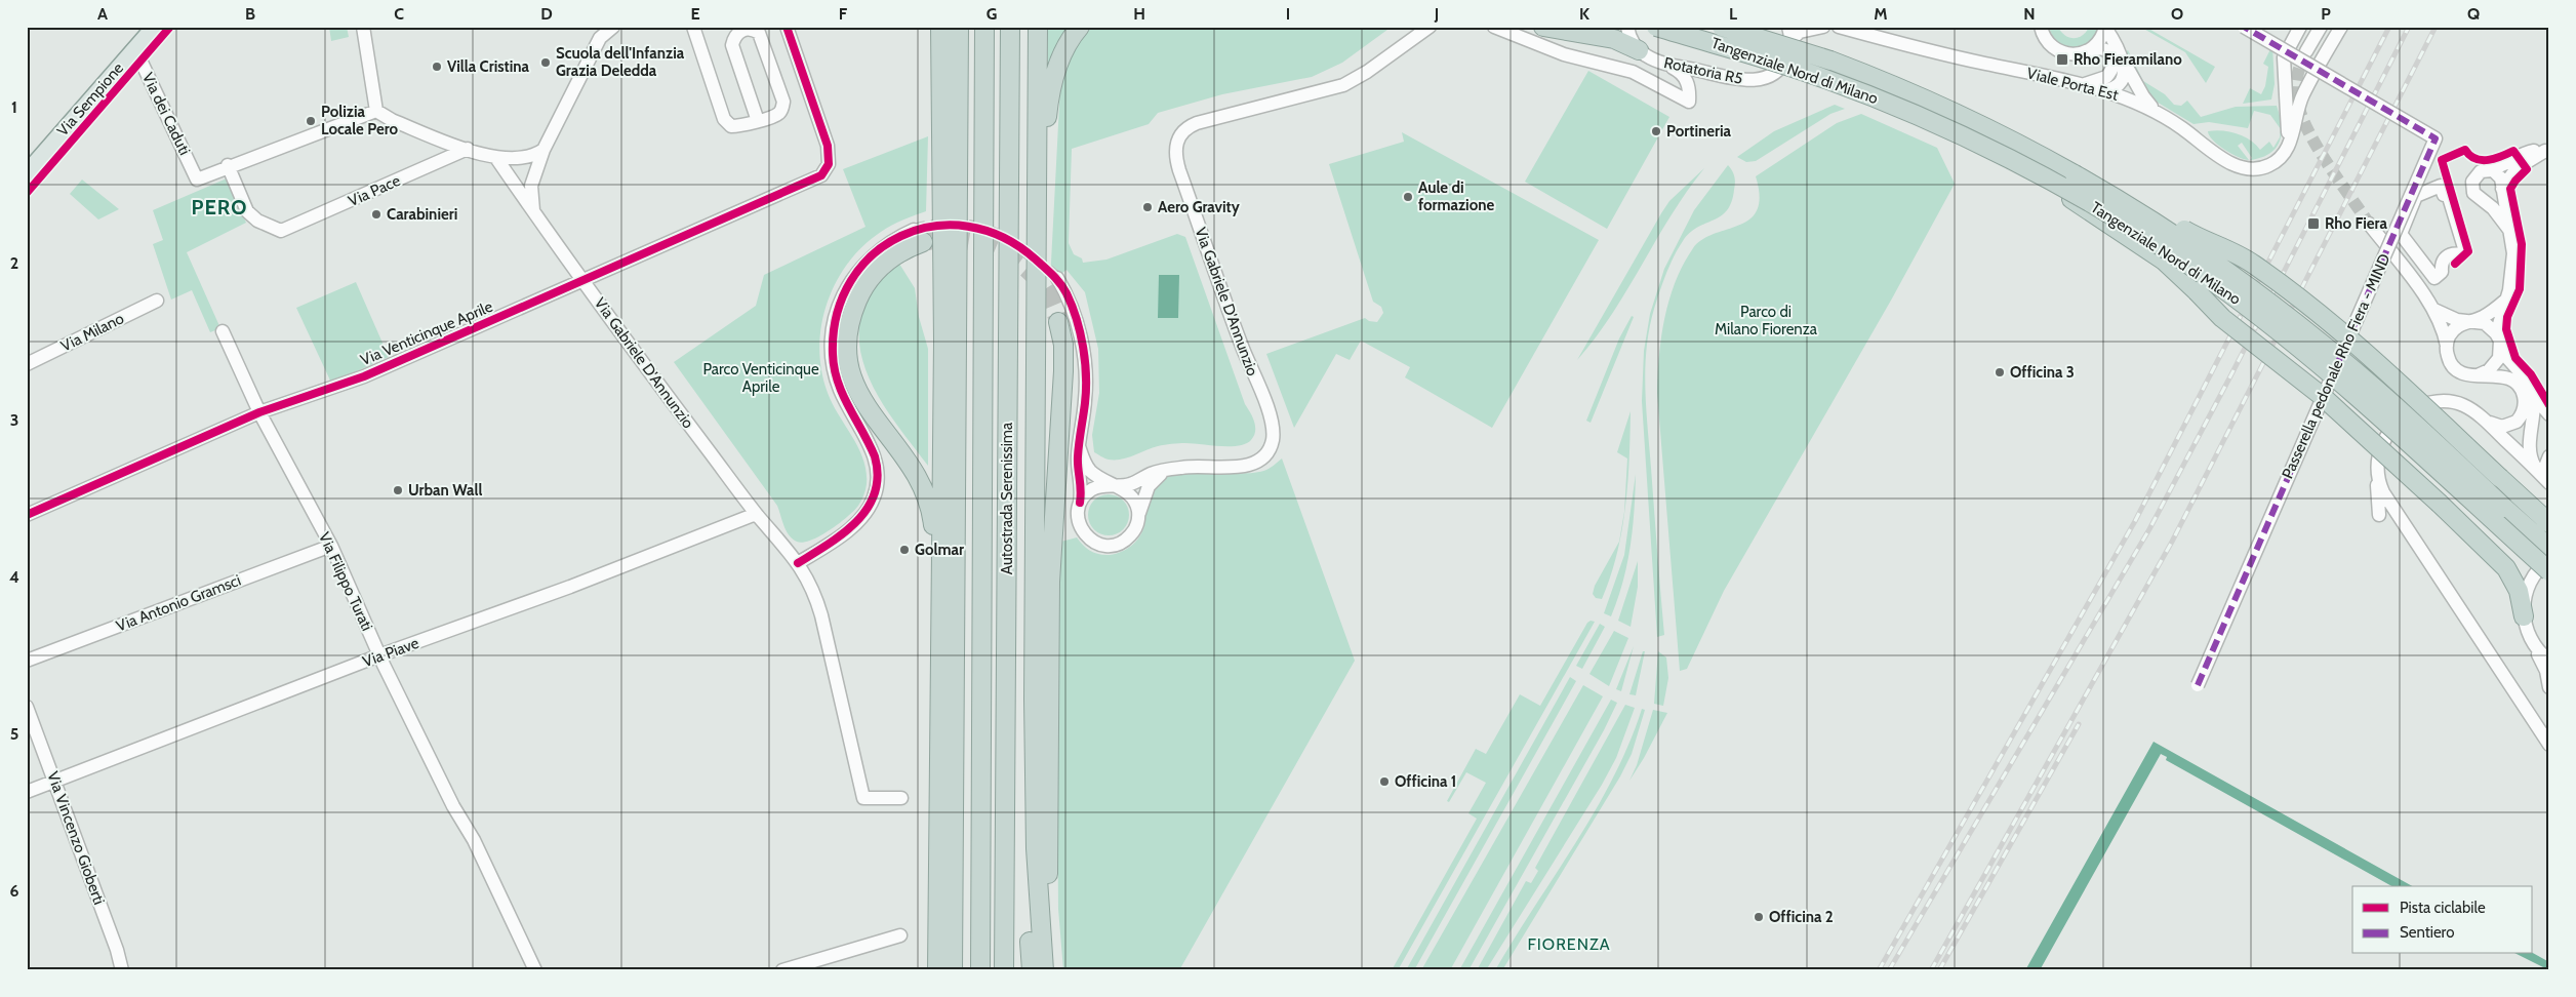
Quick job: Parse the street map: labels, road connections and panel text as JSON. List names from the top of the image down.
{
  "streets": {
    "highway": ["Tangenziale Nord di Milano", "Autostrada Serenissima"],
    "main road": ["Via Sempione"],
    "street": [
      "Rotatoria R5",
      "Viale Porta Est",
      "Via dei Caduti",
      "Via Pace",
      "Via Gabriele D'Annunzio",
      "Via Milano",
      "Via Venticinque Aprile",
      "Passerella pedonale Rho Fiera - MIND",
      "Via Filippo Turati",
      "Via Antonio Gramsci",
      "Via Piave",
      "Via Vincenzo Gioberti"
    ]
  },
  "crossings": [
    ["Via Sempione", "Via dei Caduti"],
    ["Via dei Caduti", "Via Pace"],
    ["Via Gabriele D'Annunzio", "Via Venticinque Aprile"],
    ["Via Gabriele D'Annunzio", "Via Piave"],
    ["Via Venticinque Aprile", "Via Filippo Turati"],
    ["Via Filippo Turati", "Via Antonio Gramsci"],
    ["Via Filippo Turati", "Via Piave"],
    ["Via Piave", "Via Vincenzo Gioberti"]
  ],
  "districts": ["PERO", "FIORENZA"],
  "parks": ["Parco di Milano Fiorenza", "Parco Venticinque Aprile"],
  "places": {
    "transit": ["Rho Fieramilano", "Rho Fiera"],
    "other": [
      "Scuola dell'Infanzia Grazia Deledda",
      "Villa Cristina",
      "Polizia Locale Pero",
      "Portineria",
      "Aule di formazione",
      "Aero Gravity",
      "Carabinieri",
      "Officina 3",
      "Urban Wall",
      "Golmar",
      "Officina 1",
      "Officina 2"
    ]
  },
  "legend": ["Pista ciclabile", "Sentiero"],
  "grid": {
    "columns": [
      "A",
      "B",
      "C",
      "D",
      "E",
      "F",
      "G",
      "H",
      "I",
      "J",
      "K",
      "L",
      "M",
      "N",
      "O",
      "P",
      "Q"
    ],
    "rows": [
      "1",
      "2",
      "3",
      "4",
      "5",
      "6"
    ]
  }
}
